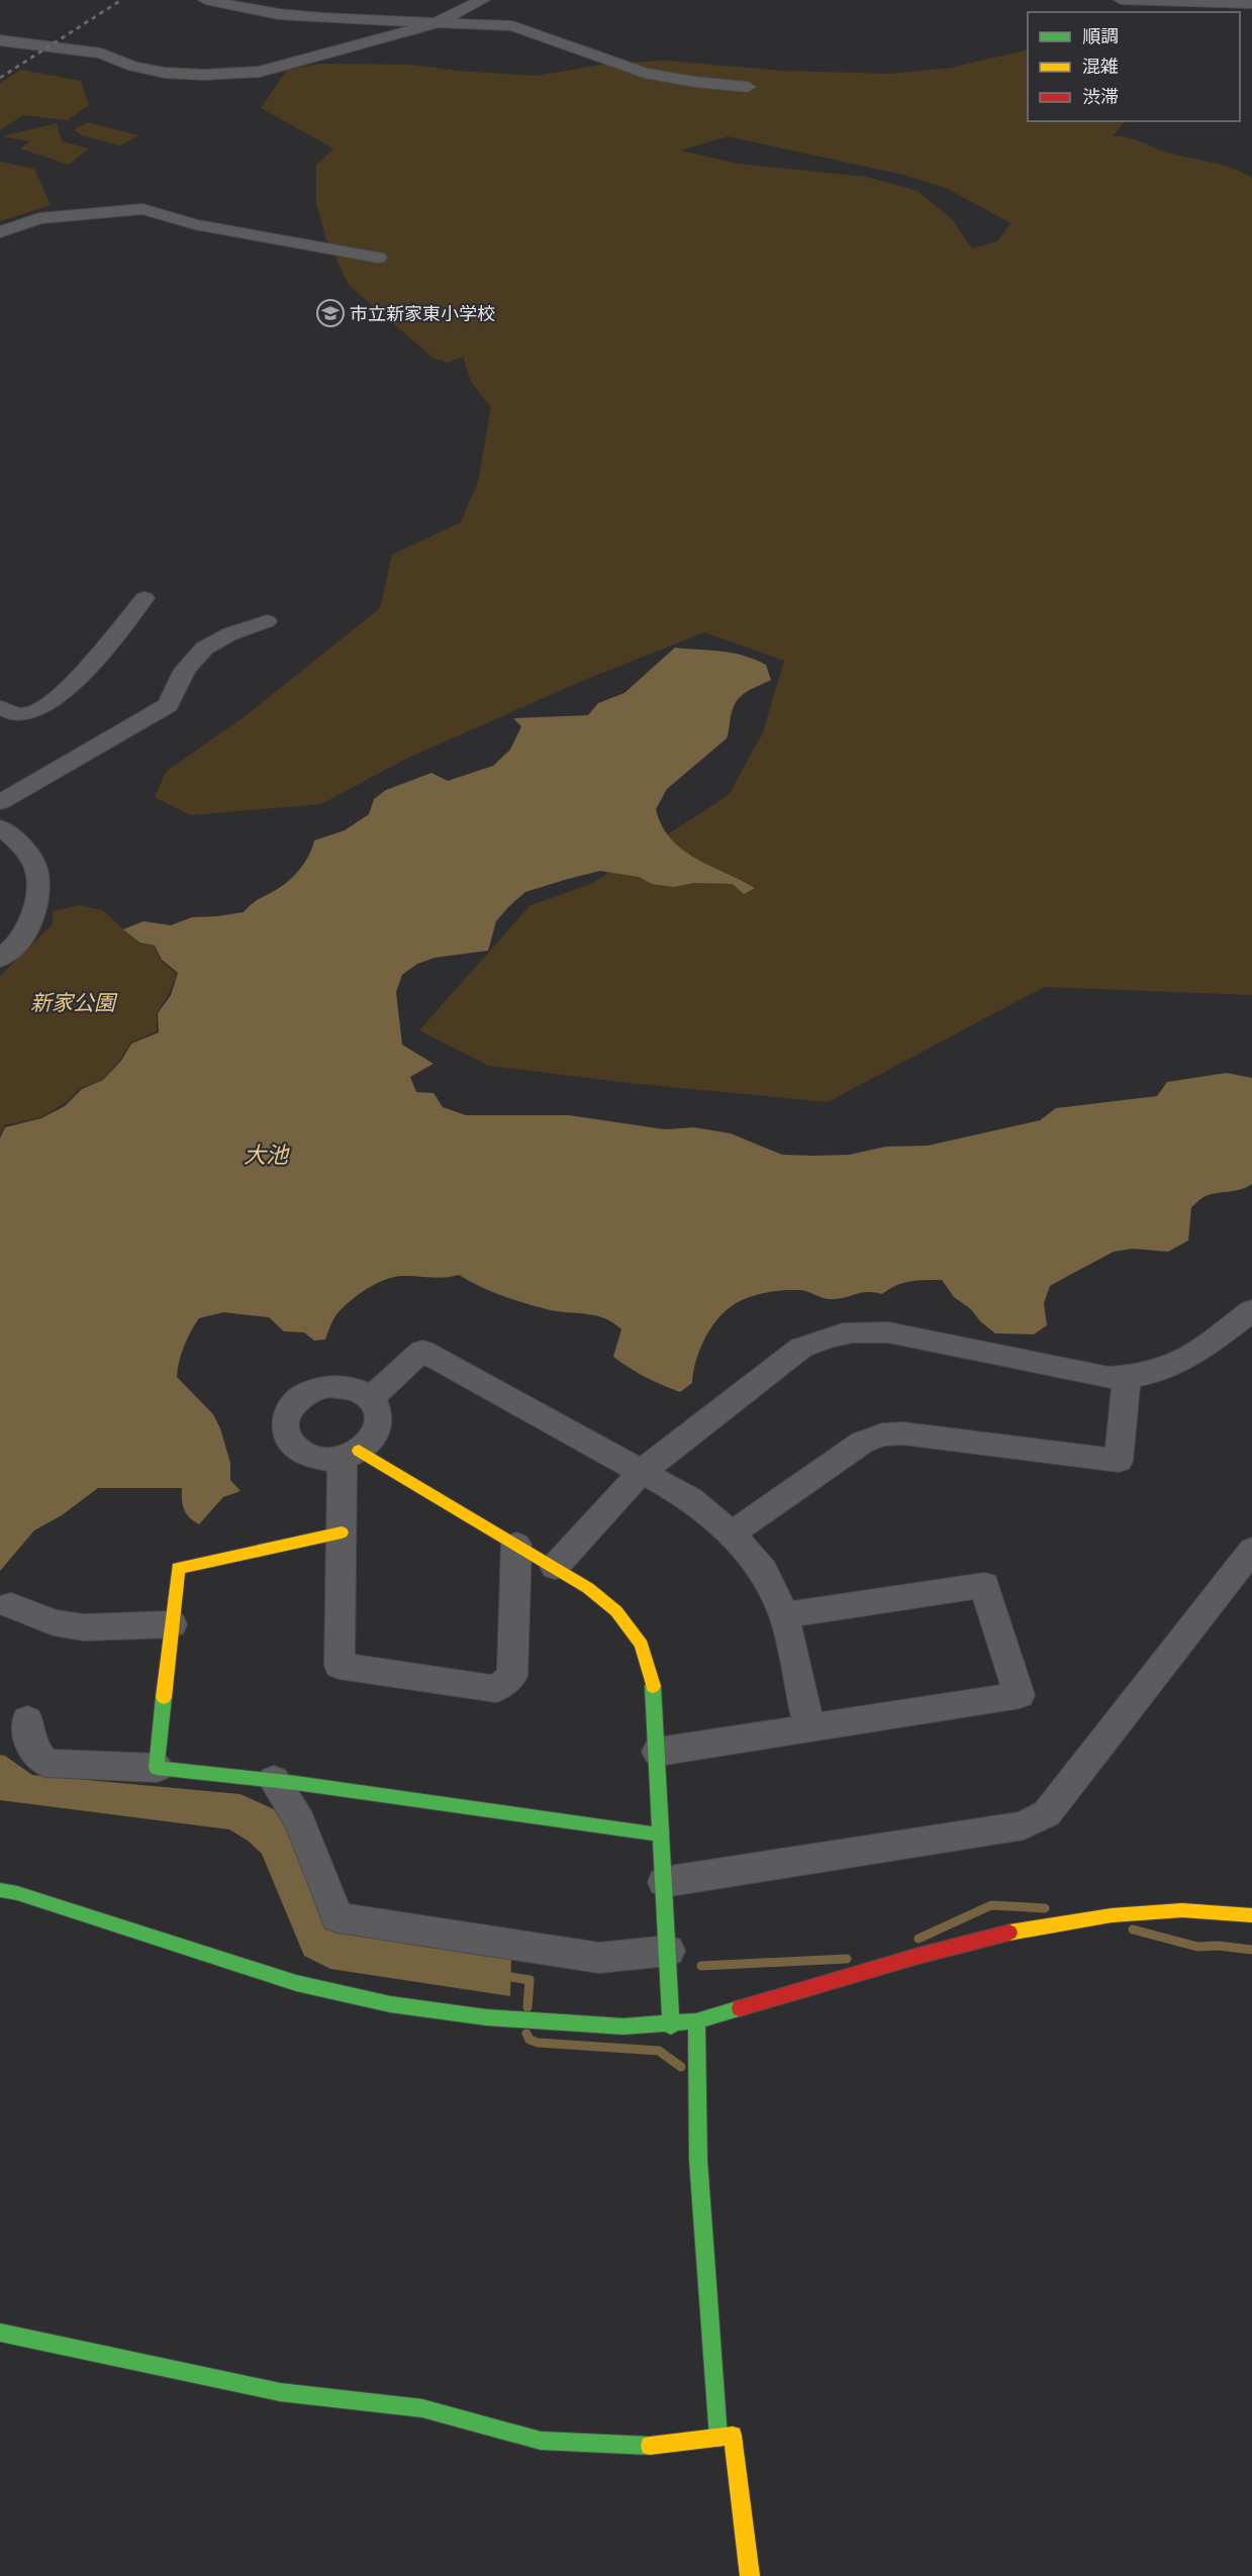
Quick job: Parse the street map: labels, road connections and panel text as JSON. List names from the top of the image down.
{
  "water": ["大池"],
  "parks": ["新家公園"],
  "places": {
    "school or university": ["市立新家東小学校"]
  },
  "legend": ["順調", "混雑", "渋滞"]
}
